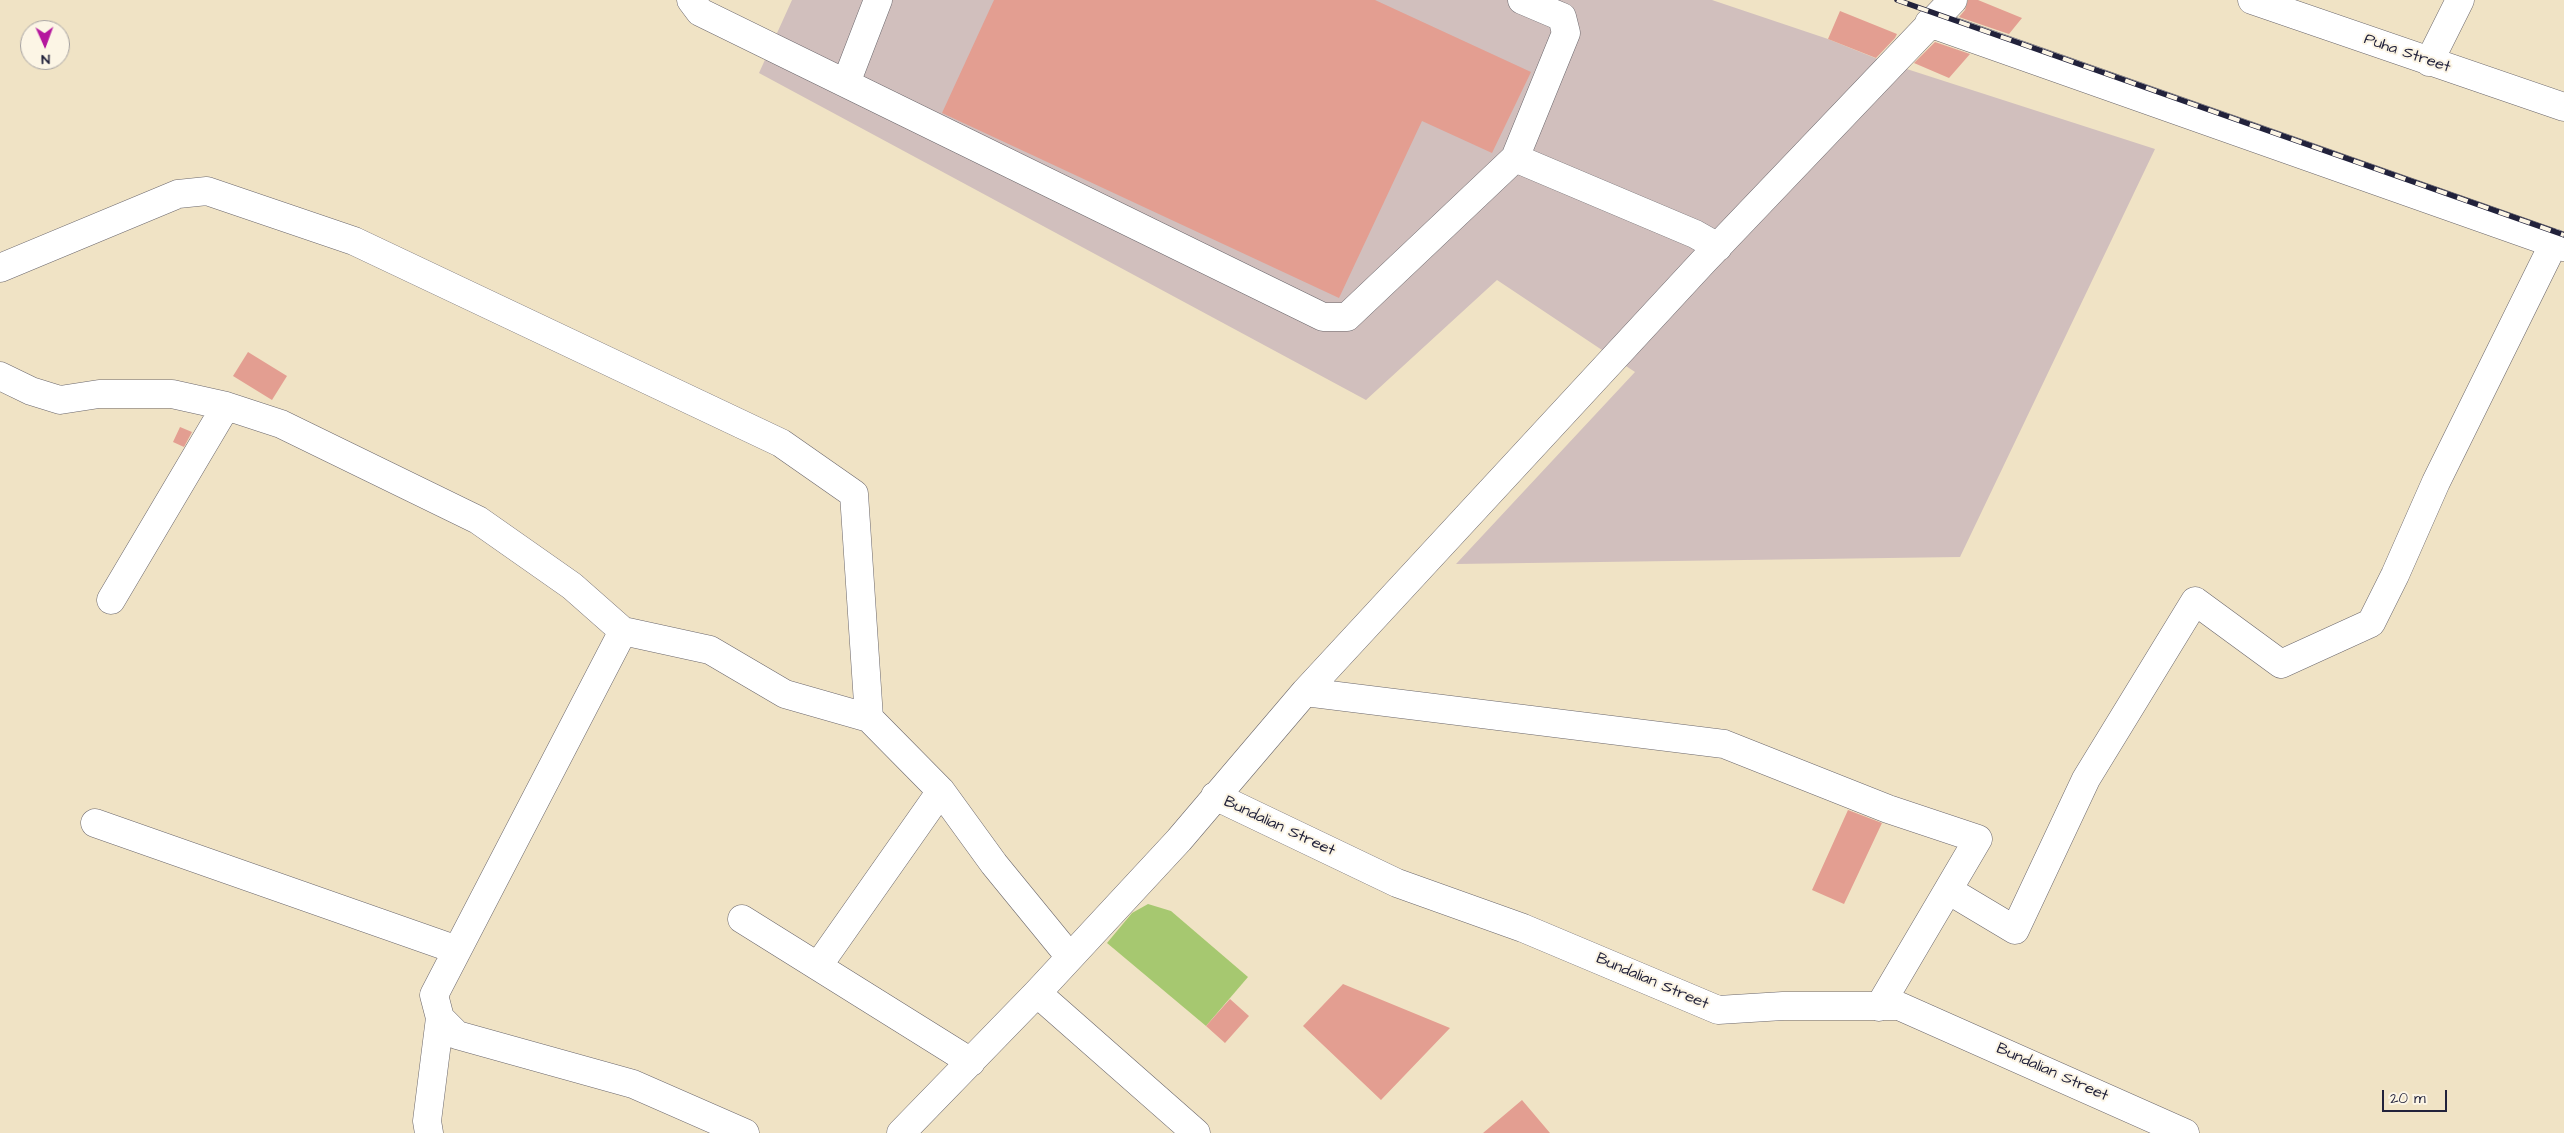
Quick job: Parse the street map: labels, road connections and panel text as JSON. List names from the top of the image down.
{
  "streets": {
    "street": ["Puha Street", "Bundalian Street"]
  },
  "scale_bar": "20 m",
  "north": "bottom"
}
